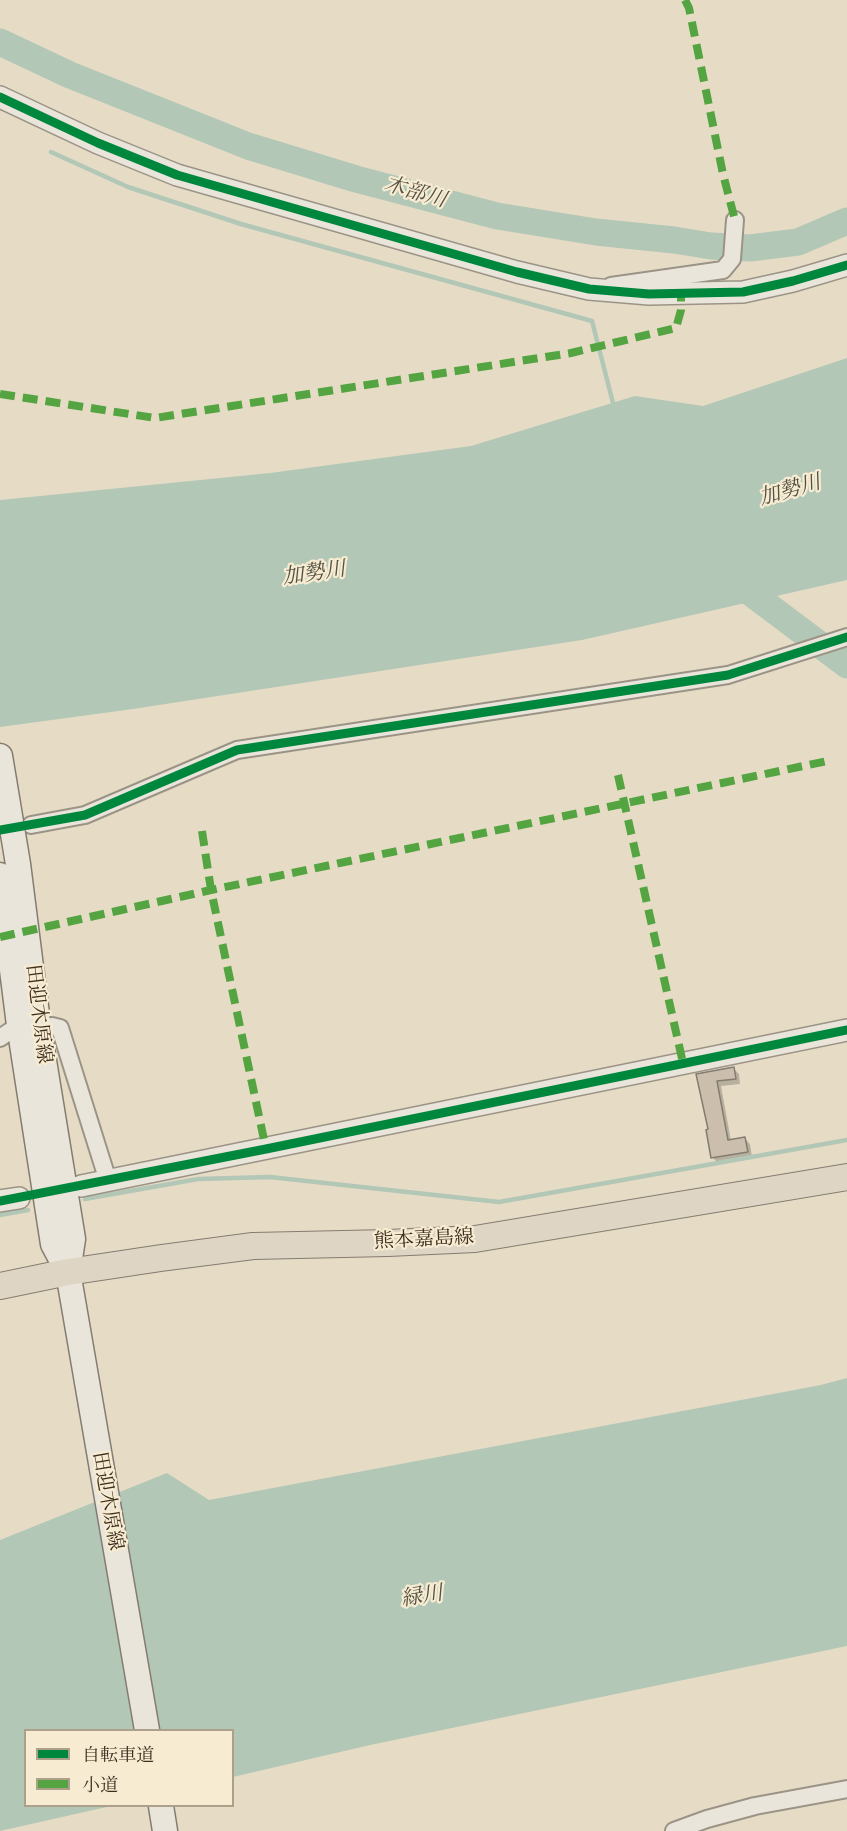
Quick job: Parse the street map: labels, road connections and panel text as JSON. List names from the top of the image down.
{
  "streets": {
    "main road": ["田迎木原線", "熊本嘉島線"]
  },
  "crossings": [
    ["田迎木原線", "熊本嘉島線"]
  ],
  "water": ["木部川", "加勢川", "緑川"],
  "legend": ["自転車道", "小道"]
}
